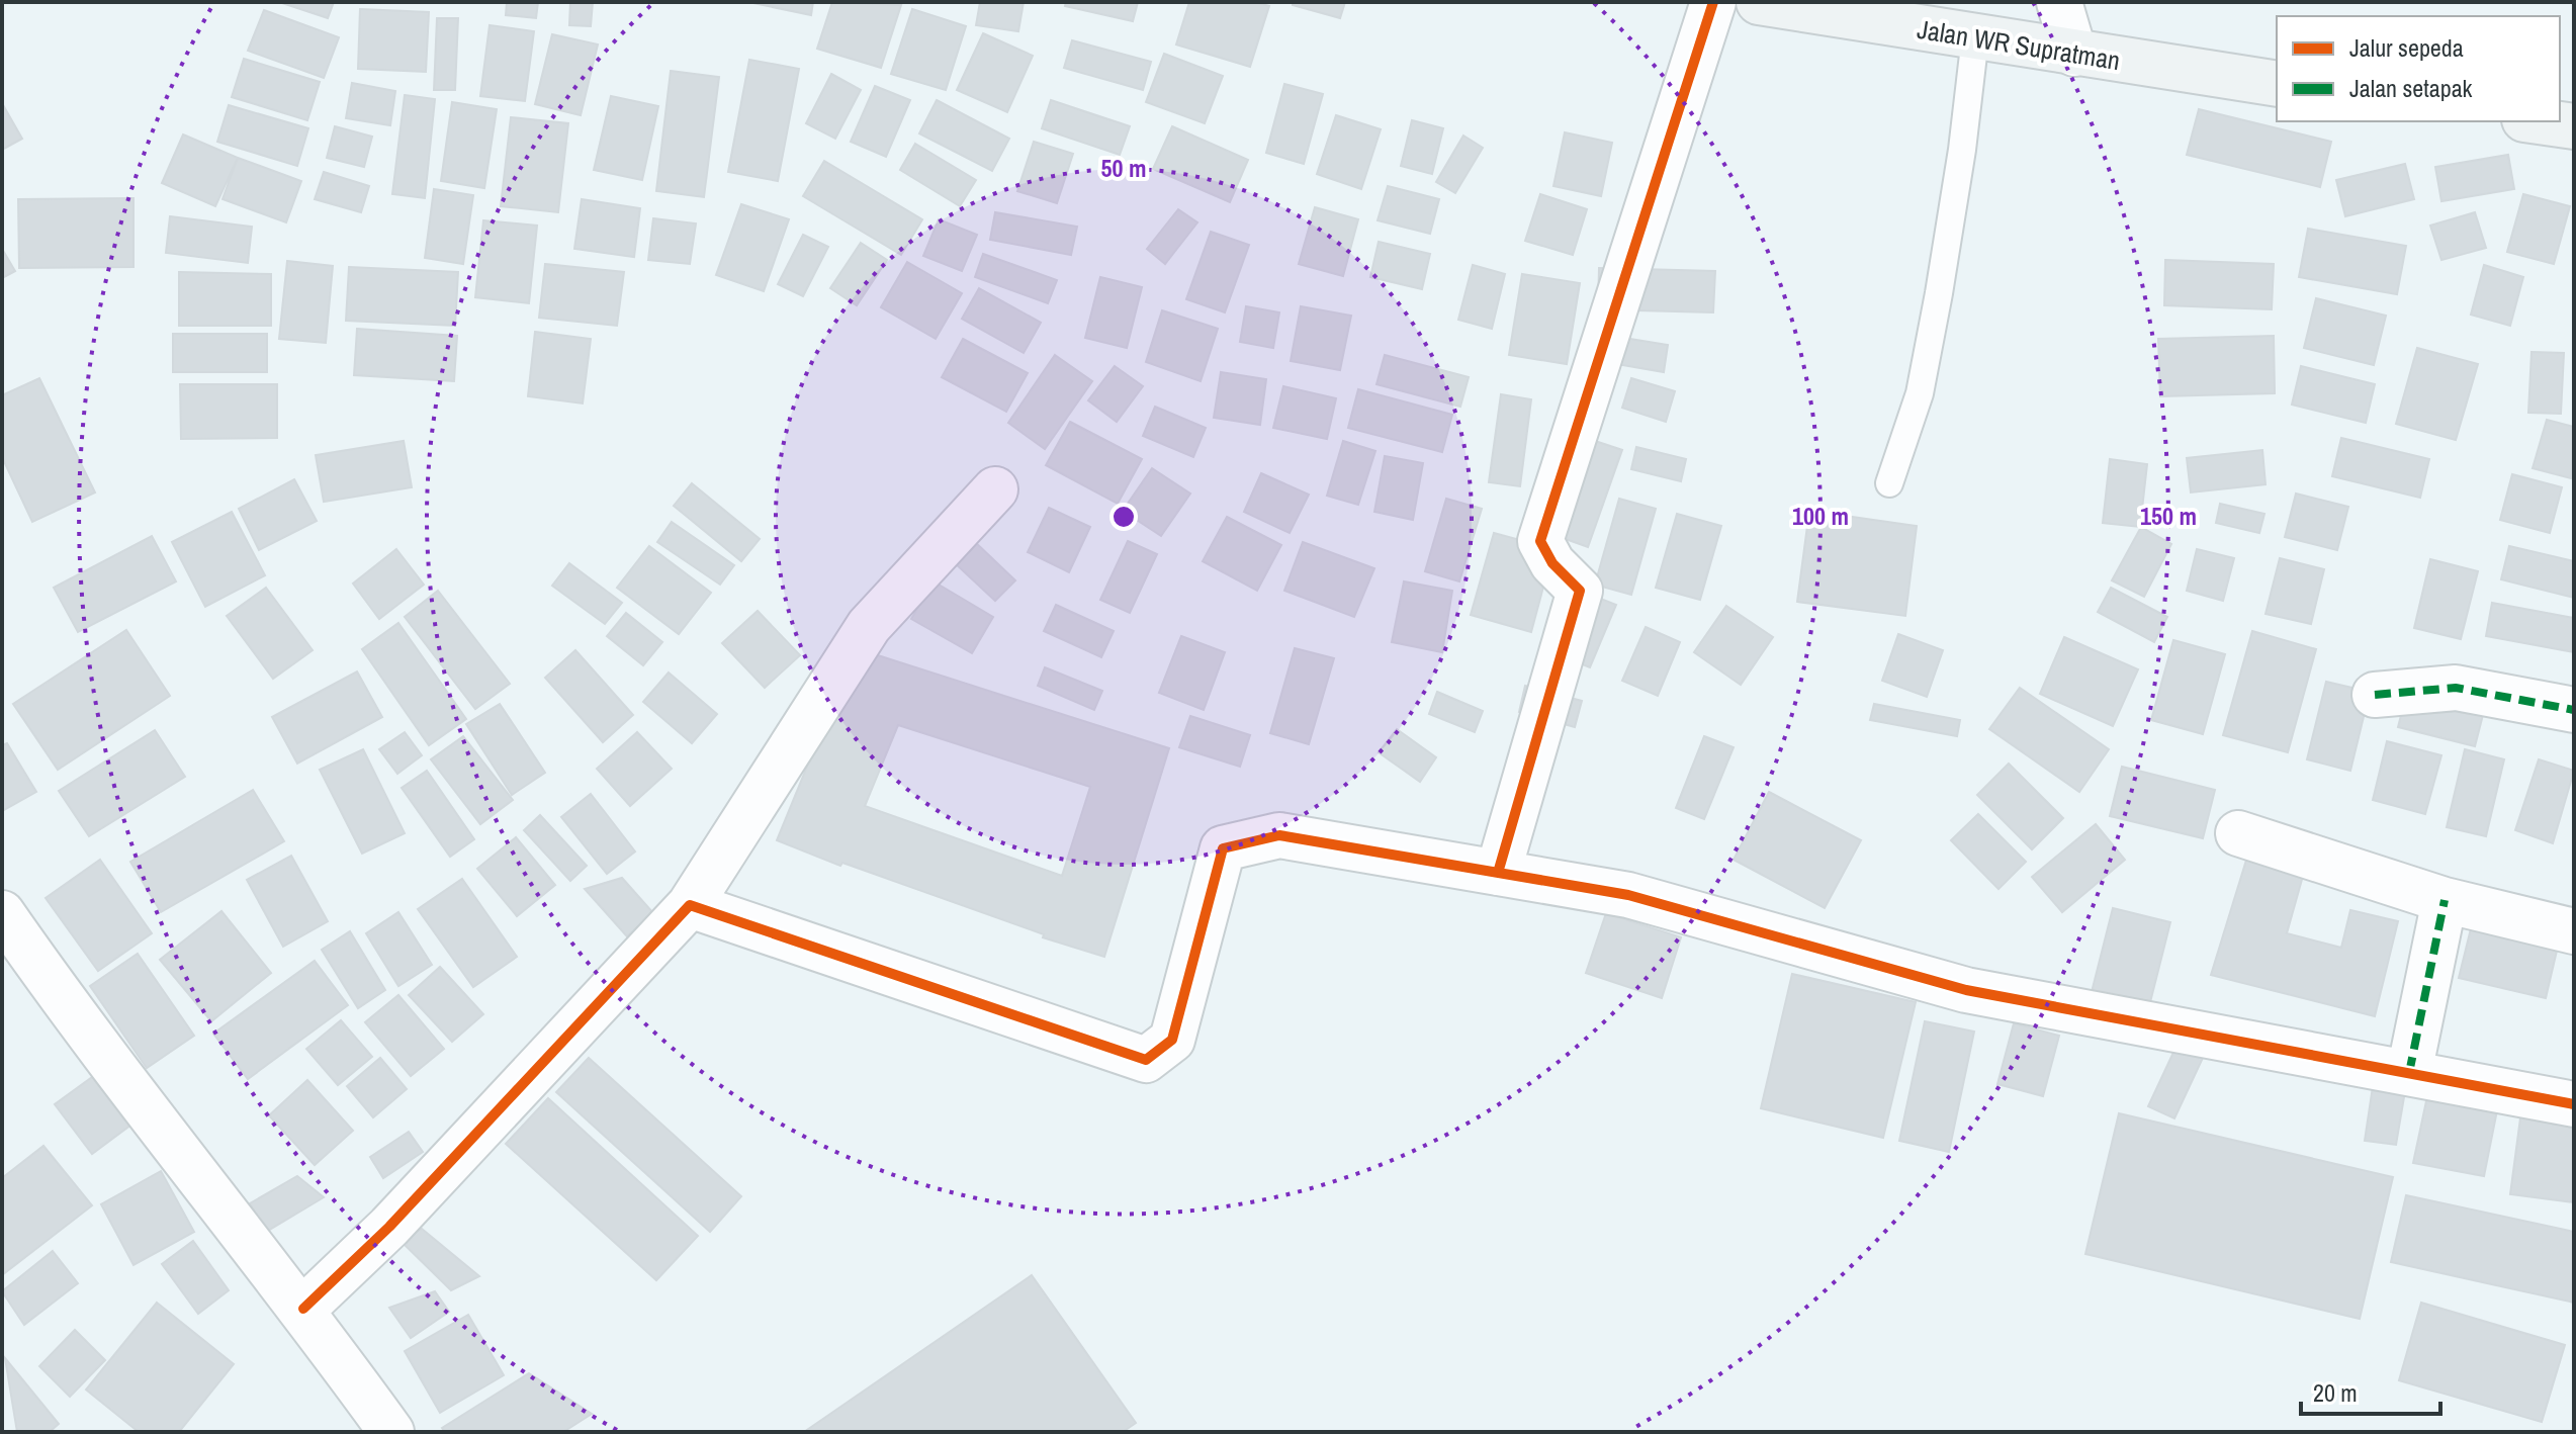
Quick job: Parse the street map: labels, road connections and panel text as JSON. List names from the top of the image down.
{
  "streets": {
    "main road": ["Jalan WR Supratman"]
  },
  "legend": ["Jalur sepeda", "Jalan setapak"],
  "scale_bar": "20 m",
  "rings": ["50 m", "100 m", "150 m"]
}
